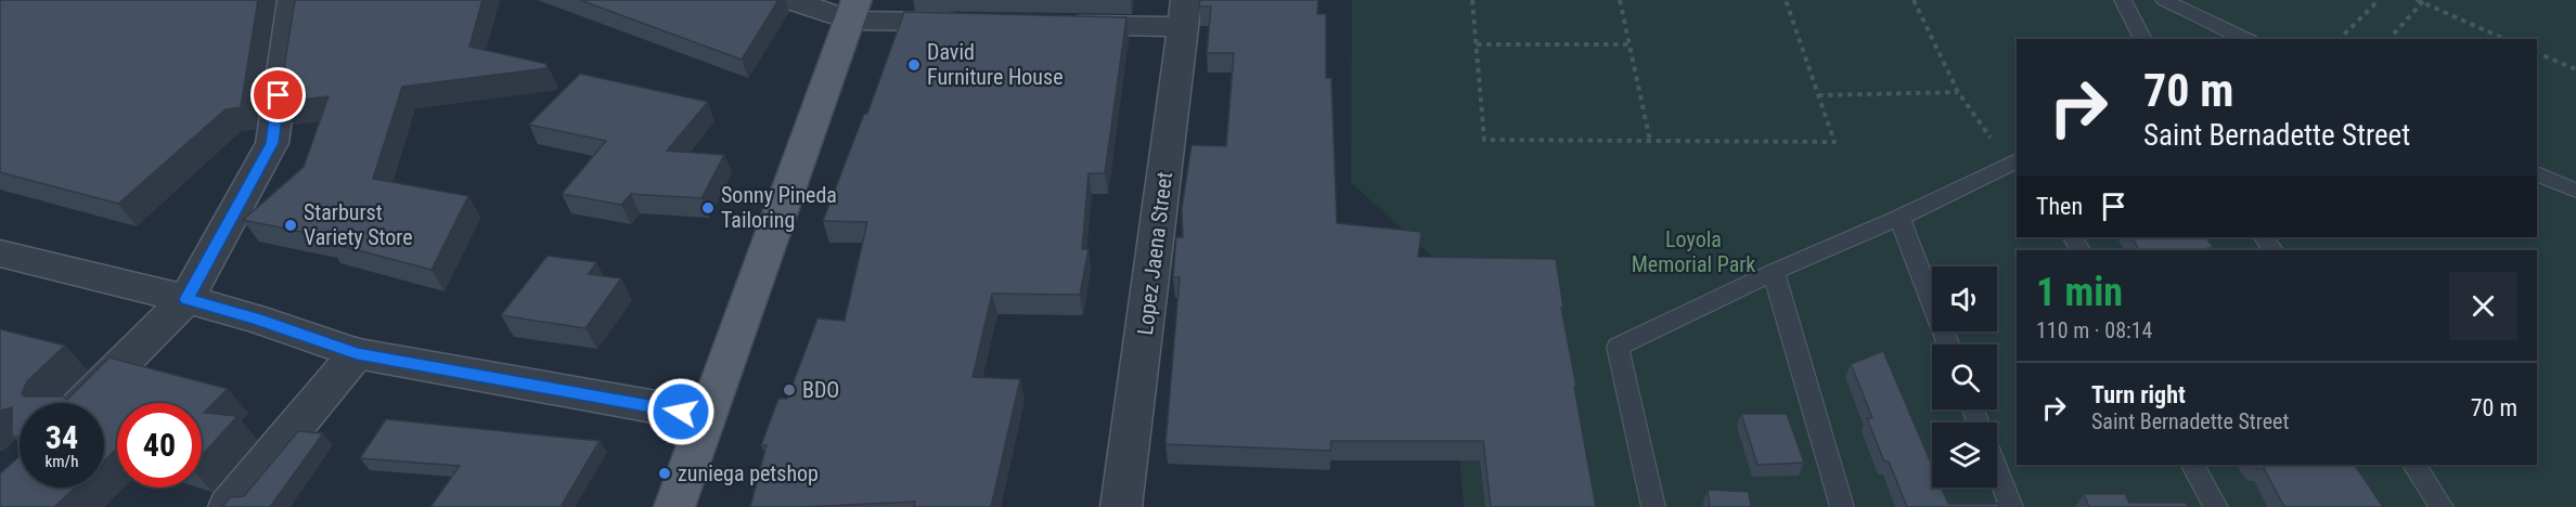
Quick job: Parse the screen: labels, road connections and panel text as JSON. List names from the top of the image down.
{
  "streets": {
    "street": ["Lopez Jaena Street"]
  },
  "parks": ["Loyola Memorial Park"],
  "places": [
    "David Furniture House",
    "Sonny Pineda Tailoring",
    "Starburst Variety Store",
    "BDO",
    "zuniega petshop"
  ],
  "page": {
    "turn": ["70 m", "Saint Bernadette Street"],
    "then": "Then",
    "heading": ["1 min", "110 m · 08:14"],
    "list": [
      {
        "name": "Turn right",
        "note": "Saint Bernadette Street",
        "value": "70 m"
      }
    ],
    "speed": "34 km/h",
    "limit": "40"
  }
}
